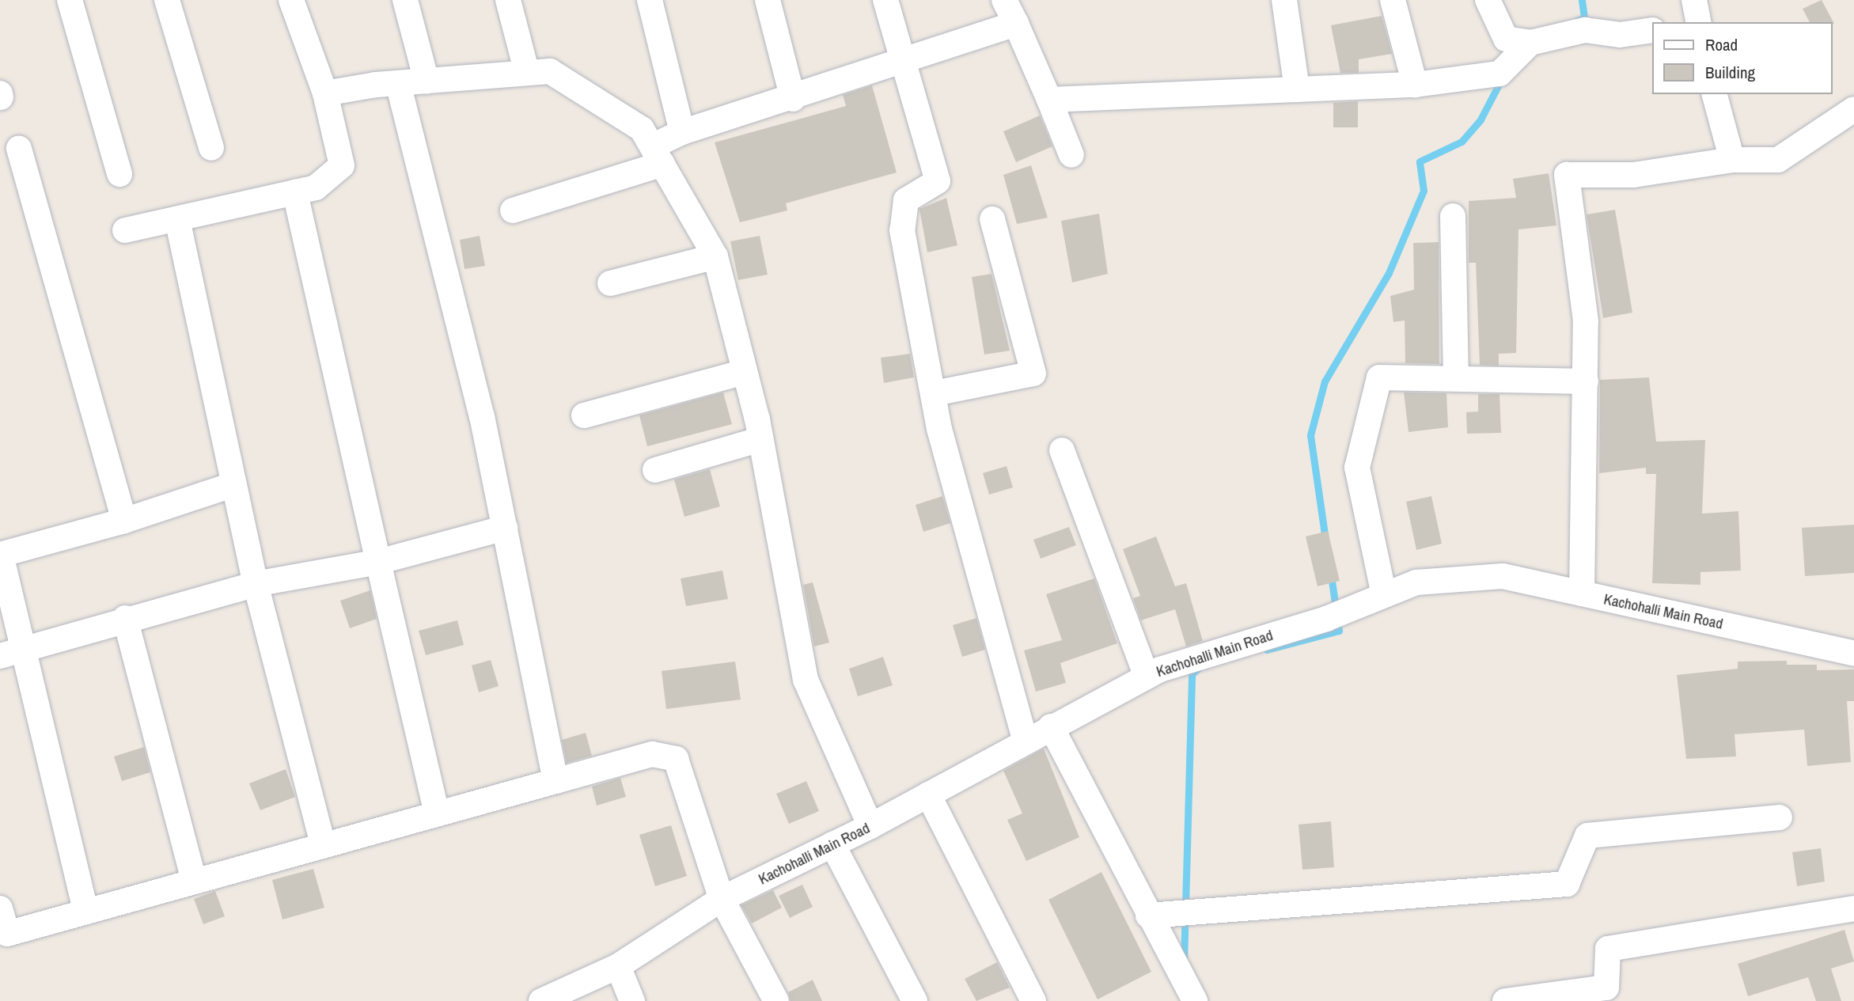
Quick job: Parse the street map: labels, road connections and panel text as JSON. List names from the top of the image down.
{
  "streets": {
    "street": ["Kachohalli Main Road"]
  },
  "legend": ["Road", "Building"]
}
